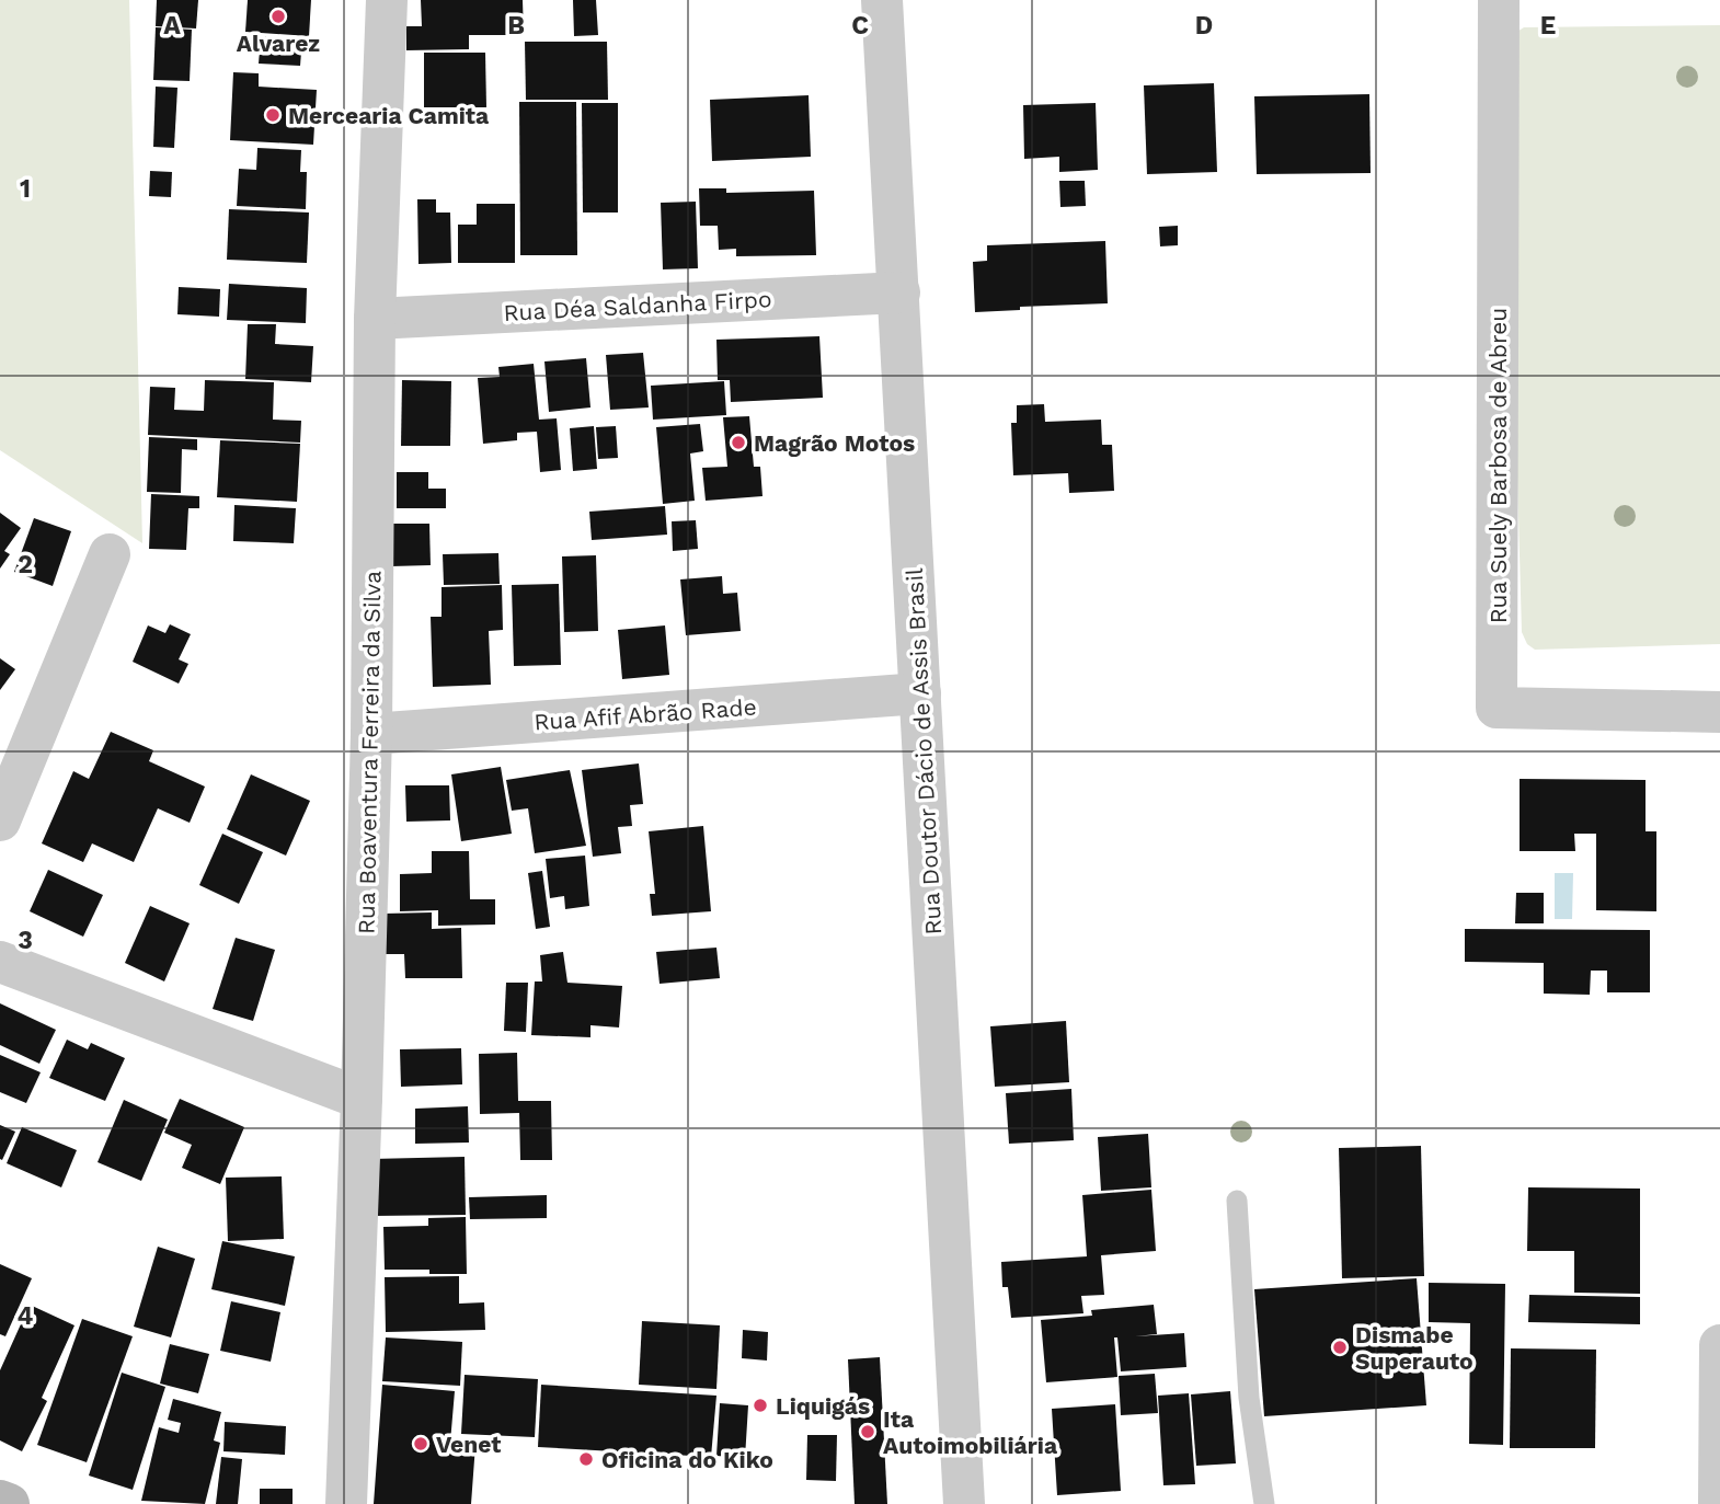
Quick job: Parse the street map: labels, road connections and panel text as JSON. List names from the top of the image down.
{
  "streets": {
    "street": [
      "Rua Déa Saldanha Firpo",
      "Rua Suely Barbosa de Abreu",
      "Rua Afif Abrão Rade",
      "Rua Doutor Dácio de Assis Brasil",
      "Rua Boaventura Ferreira da Silva"
    ]
  },
  "crossings": [
    ["Rua Déa Saldanha Firpo", "Rua Doutor Dácio de Assis Brasil"],
    ["Rua Déa Saldanha Firpo", "Rua Boaventura Ferreira da Silva"],
    ["Rua Afif Abrão Rade", "Rua Doutor Dácio de Assis Brasil"],
    ["Rua Afif Abrão Rade", "Rua Boaventura Ferreira da Silva"]
  ],
  "places": [
    "Alvarez",
    "Mercearia Camita",
    "Magrão Motos",
    "Dismabe Superauto",
    "Liquigás",
    "Ita Autoimobiliária",
    "Venet",
    "Oficina do Kiko"
  ],
  "grid": {
    "columns": [
      "A",
      "B",
      "C",
      "D",
      "E"
    ],
    "rows": [
      "1",
      "2",
      "3",
      "4"
    ]
  }
}
